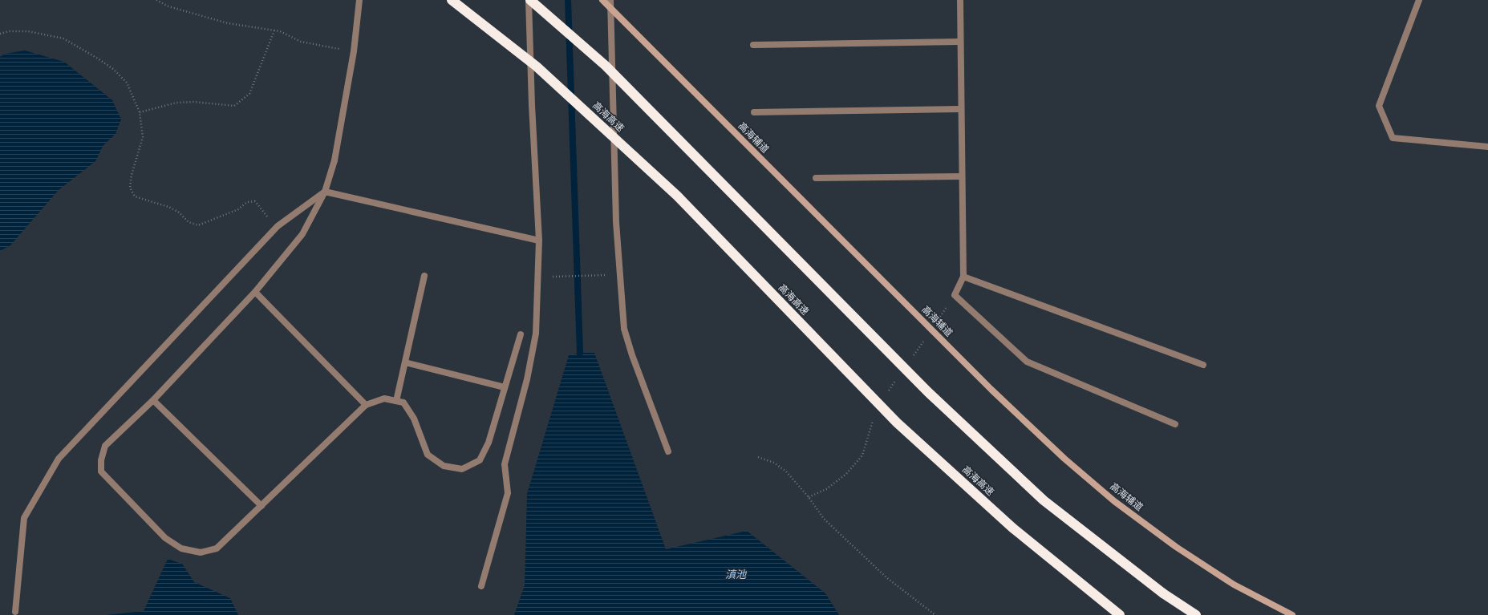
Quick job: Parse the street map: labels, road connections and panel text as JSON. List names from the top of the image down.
{
  "streets": {
    "highway": ["高海高速"],
    "main road": ["高海辅道"]
  },
  "water": ["滇池"]
}
